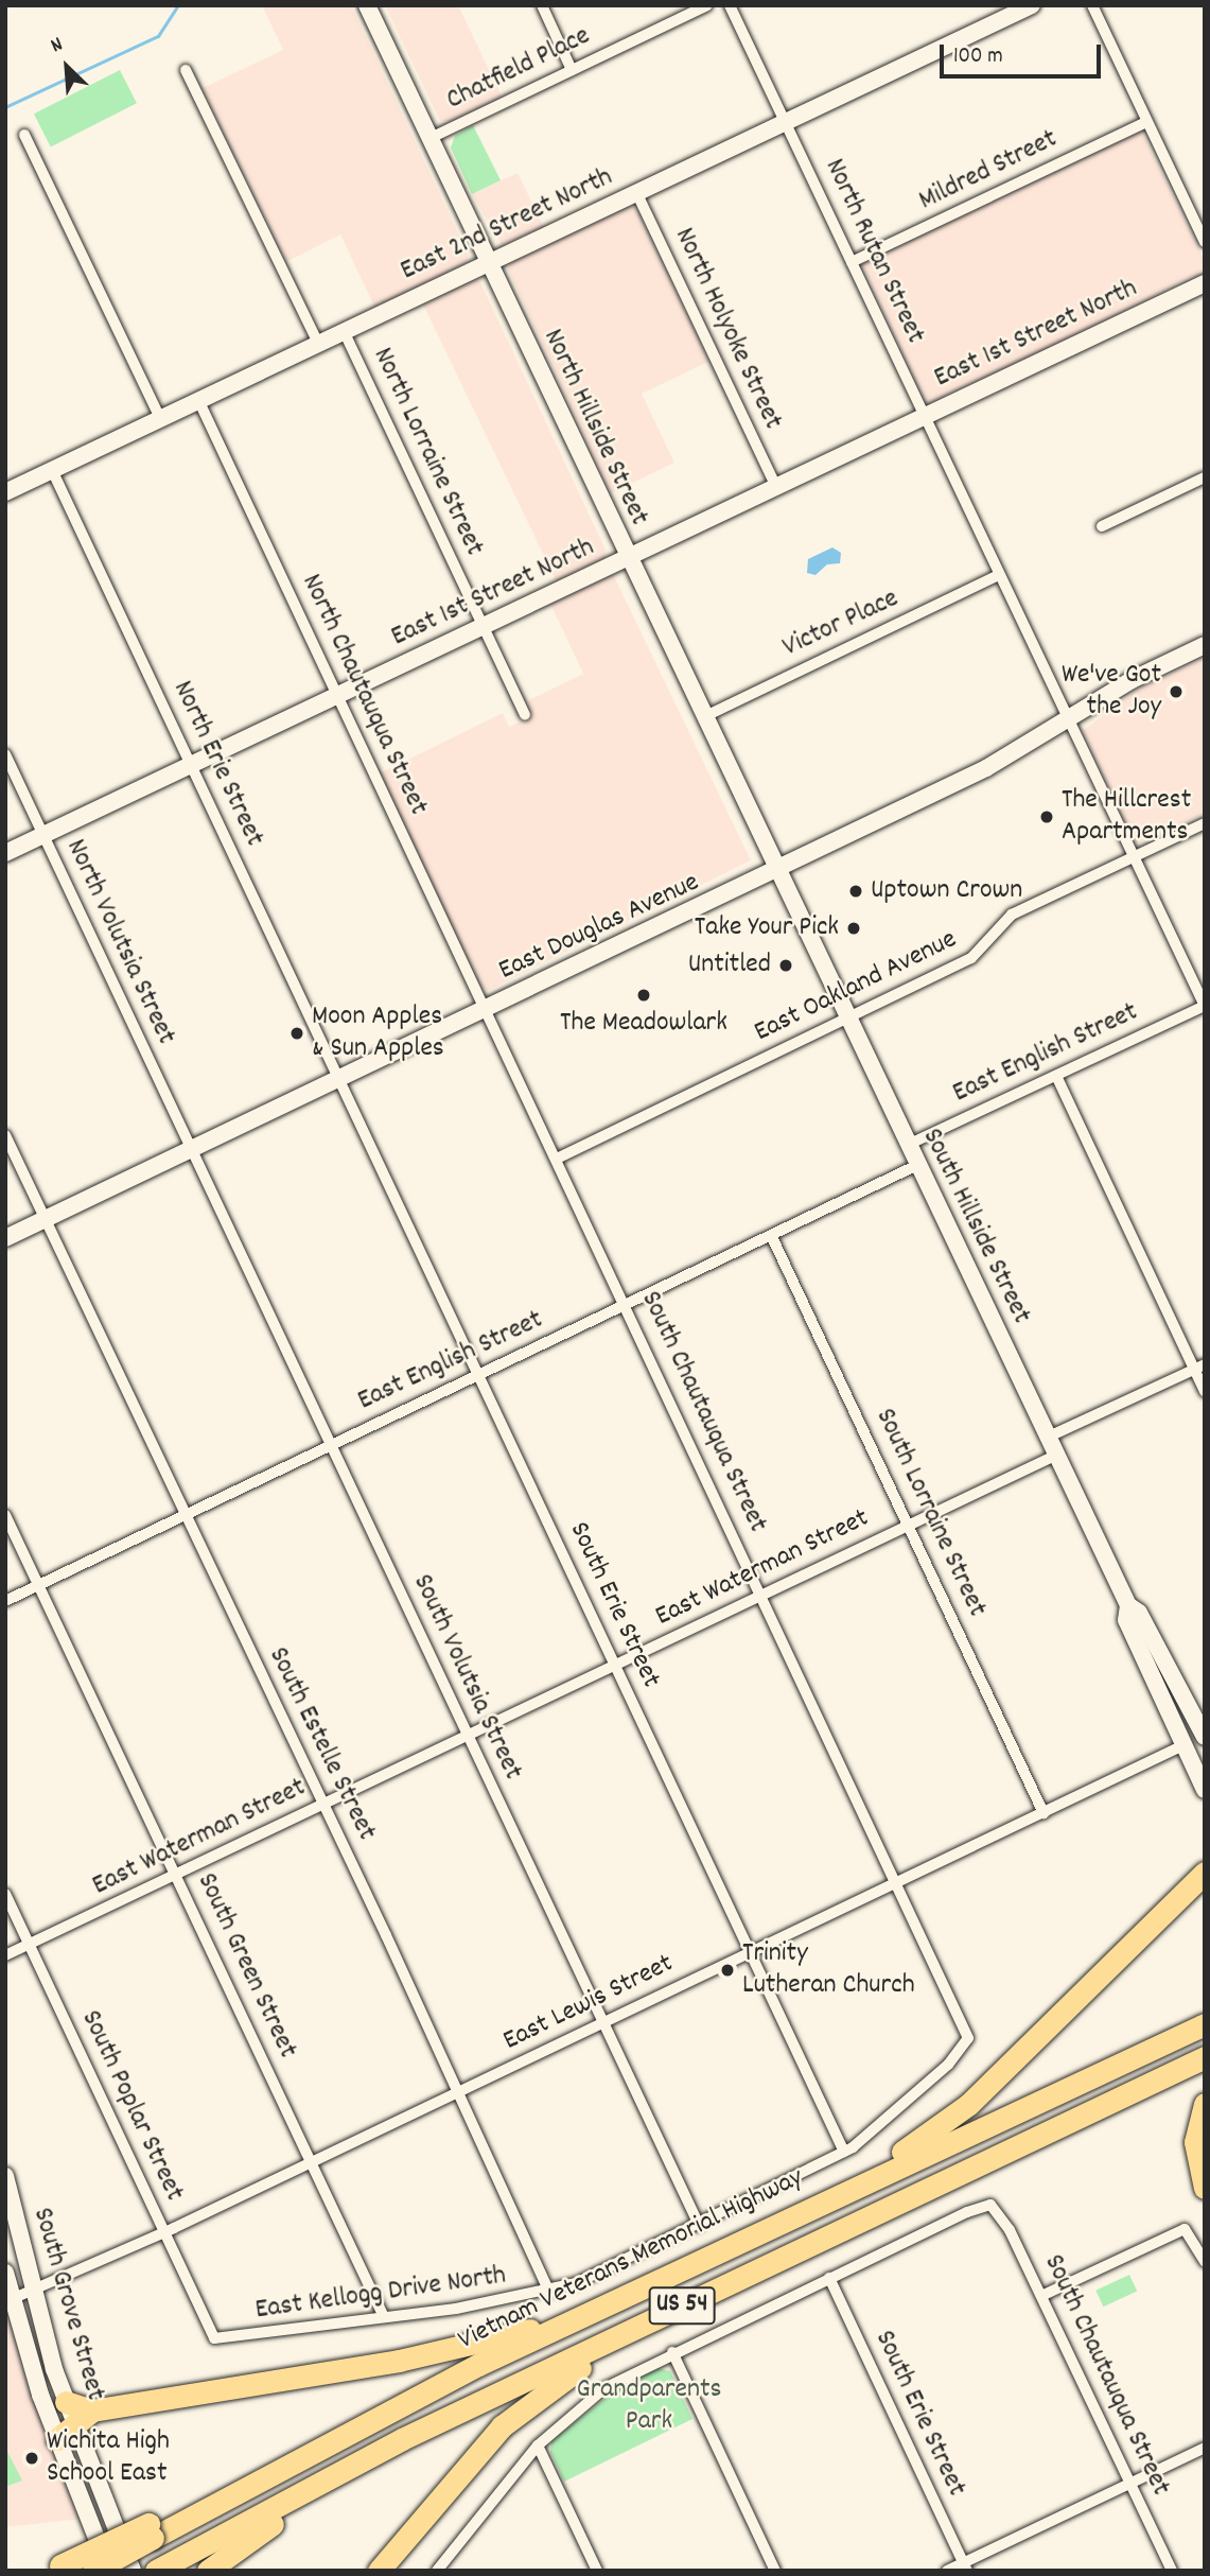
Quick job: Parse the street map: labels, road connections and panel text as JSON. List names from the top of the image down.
{
  "streets": {
    "highway": ["Vietnam Veterans Memorial Highway", "US 54"],
    "main road": [
      "East 2nd Street North",
      "East 1st Street North",
      "North Hillside Street",
      "East Douglas Avenue",
      "South Hillside Street",
      "South Grove Street"
    ],
    "street": [
      "Chatfield Place",
      "Mildred Street",
      "North Rutan Street",
      "North Holyoke Street",
      "North Lorraine Street",
      "Victor Place",
      "North Chautauqua Street",
      "North Erie Street",
      "North Volutsia Street",
      "East Oakland Avenue",
      "East English Street",
      "South Chautauqua Street",
      "South Lorraine Street",
      "East Waterman Street",
      "South Erie Street",
      "South Volutsia Street",
      "South Estelle Street",
      "South Green Street",
      "East Lewis Street",
      "South Poplar Street",
      "East Kellogg Drive North"
    ]
  },
  "crossings": [
    ["Chatfield Place", "North Hillside Street"],
    ["Mildred Street", "North Rutan Street"],
    ["East 2nd Street North", "North Rutan Street"],
    ["East 2nd Street North", "North Holyoke Street"],
    ["East 2nd Street North", "North Hillside Street"],
    ["East 2nd Street North", "North Lorraine Street"],
    ["East 2nd Street North", "North Chautauqua Street"],
    ["East 2nd Street North", "North Erie Street"],
    ["North Rutan Street", "East 1st Street North"],
    ["North Rutan Street", "Victor Place"],
    ["North Rutan Street", "East Douglas Avenue"],
    ["North Rutan Street", "East Oakland Avenue"],
    ["North Rutan Street", "East English Street"],
    ["North Holyoke Street", "East 1st Street North"],
    ["East 1st Street North", "North Hillside Street"],
    ["East 1st Street North", "North Lorraine Street"],
    ["East 1st Street North", "North Chautauqua Street"],
    ["East 1st Street North", "North Erie Street"],
    ["East 1st Street North", "North Volutsia Street"],
    ["North Hillside Street", "Victor Place"],
    ["North Hillside Street", "East Douglas Avenue"],
    ["North Hillside Street", "South Hillside Street"],
    ["North Chautauqua Street", "East Douglas Avenue"],
    ["North Chautauqua Street", "South Chautauqua Street"],
    ["North Erie Street", "East Douglas Avenue"],
    ["North Erie Street", "South Erie Street"],
    ["East Douglas Avenue", "North Volutsia Street"],
    ["East Douglas Avenue", "South Hillside Street"],
    ["East Douglas Avenue", "South Chautauqua Street"],
    ["East Douglas Avenue", "South Erie Street"],
    ["East Douglas Avenue", "South Volutsia Street"],
    ["East Douglas Avenue", "South Estelle Street"],
    ["North Volutsia Street", "South Volutsia Street"],
    ["East Oakland Avenue", "South Hillside Street"],
    ["East Oakland Avenue", "South Chautauqua Street"],
    ["East English Street", "South Hillside Street"],
    ["East English Street", "South Chautauqua Street"],
    ["East English Street", "South Lorraine Street"],
    ["East English Street", "South Erie Street"],
    ["East English Street", "South Volutsia Street"],
    ["East English Street", "South Estelle Street"],
    ["East English Street", "South Green Street"],
    ["South Hillside Street", "East Waterman Street"],
    ["South Hillside Street", "East Lewis Street"],
    ["South Chautauqua Street", "East Waterman Street"],
    ["South Chautauqua Street", "South Erie Street"],
    ["South Chautauqua Street", "East Lewis Street"],
    ["South Chautauqua Street", "East Kellogg Drive North"],
    ["South Lorraine Street", "East Waterman Street"],
    ["South Lorraine Street", "East Lewis Street"],
    ["East Waterman Street", "South Erie Street"],
    ["East Waterman Street", "South Volutsia Street"],
    ["East Waterman Street", "South Estelle Street"],
    ["East Waterman Street", "South Green Street"],
    ["East Waterman Street", "South Poplar Street"],
    ["South Erie Street", "East Lewis Street"],
    ["South Erie Street", "East Kellogg Drive North"],
    ["South Volutsia Street", "East Lewis Street"],
    ["South Volutsia Street", "East Kellogg Drive North"],
    ["South Estelle Street", "East Lewis Street"],
    ["South Estelle Street", "East Kellogg Drive North"],
    ["South Green Street", "East Lewis Street"],
    ["South Green Street", "East Kellogg Drive North"],
    ["East Lewis Street", "South Poplar Street"],
    ["East Lewis Street", "South Grove Street"],
    ["South Poplar Street", "East Kellogg Drive North"]
  ],
  "parks": ["Grandparents Park"],
  "places": [
    "We've Got the Joy",
    "The Hillcrest Apartments",
    "Uptown Crown",
    "Take Your Pick",
    "Untitled",
    "The Meadowlark",
    "Moon Apples & Sun Apples",
    "Trinity Lutheran Church",
    "Wichita High School East"
  ],
  "scale_bar": "100 m",
  "north": "top left"
}
